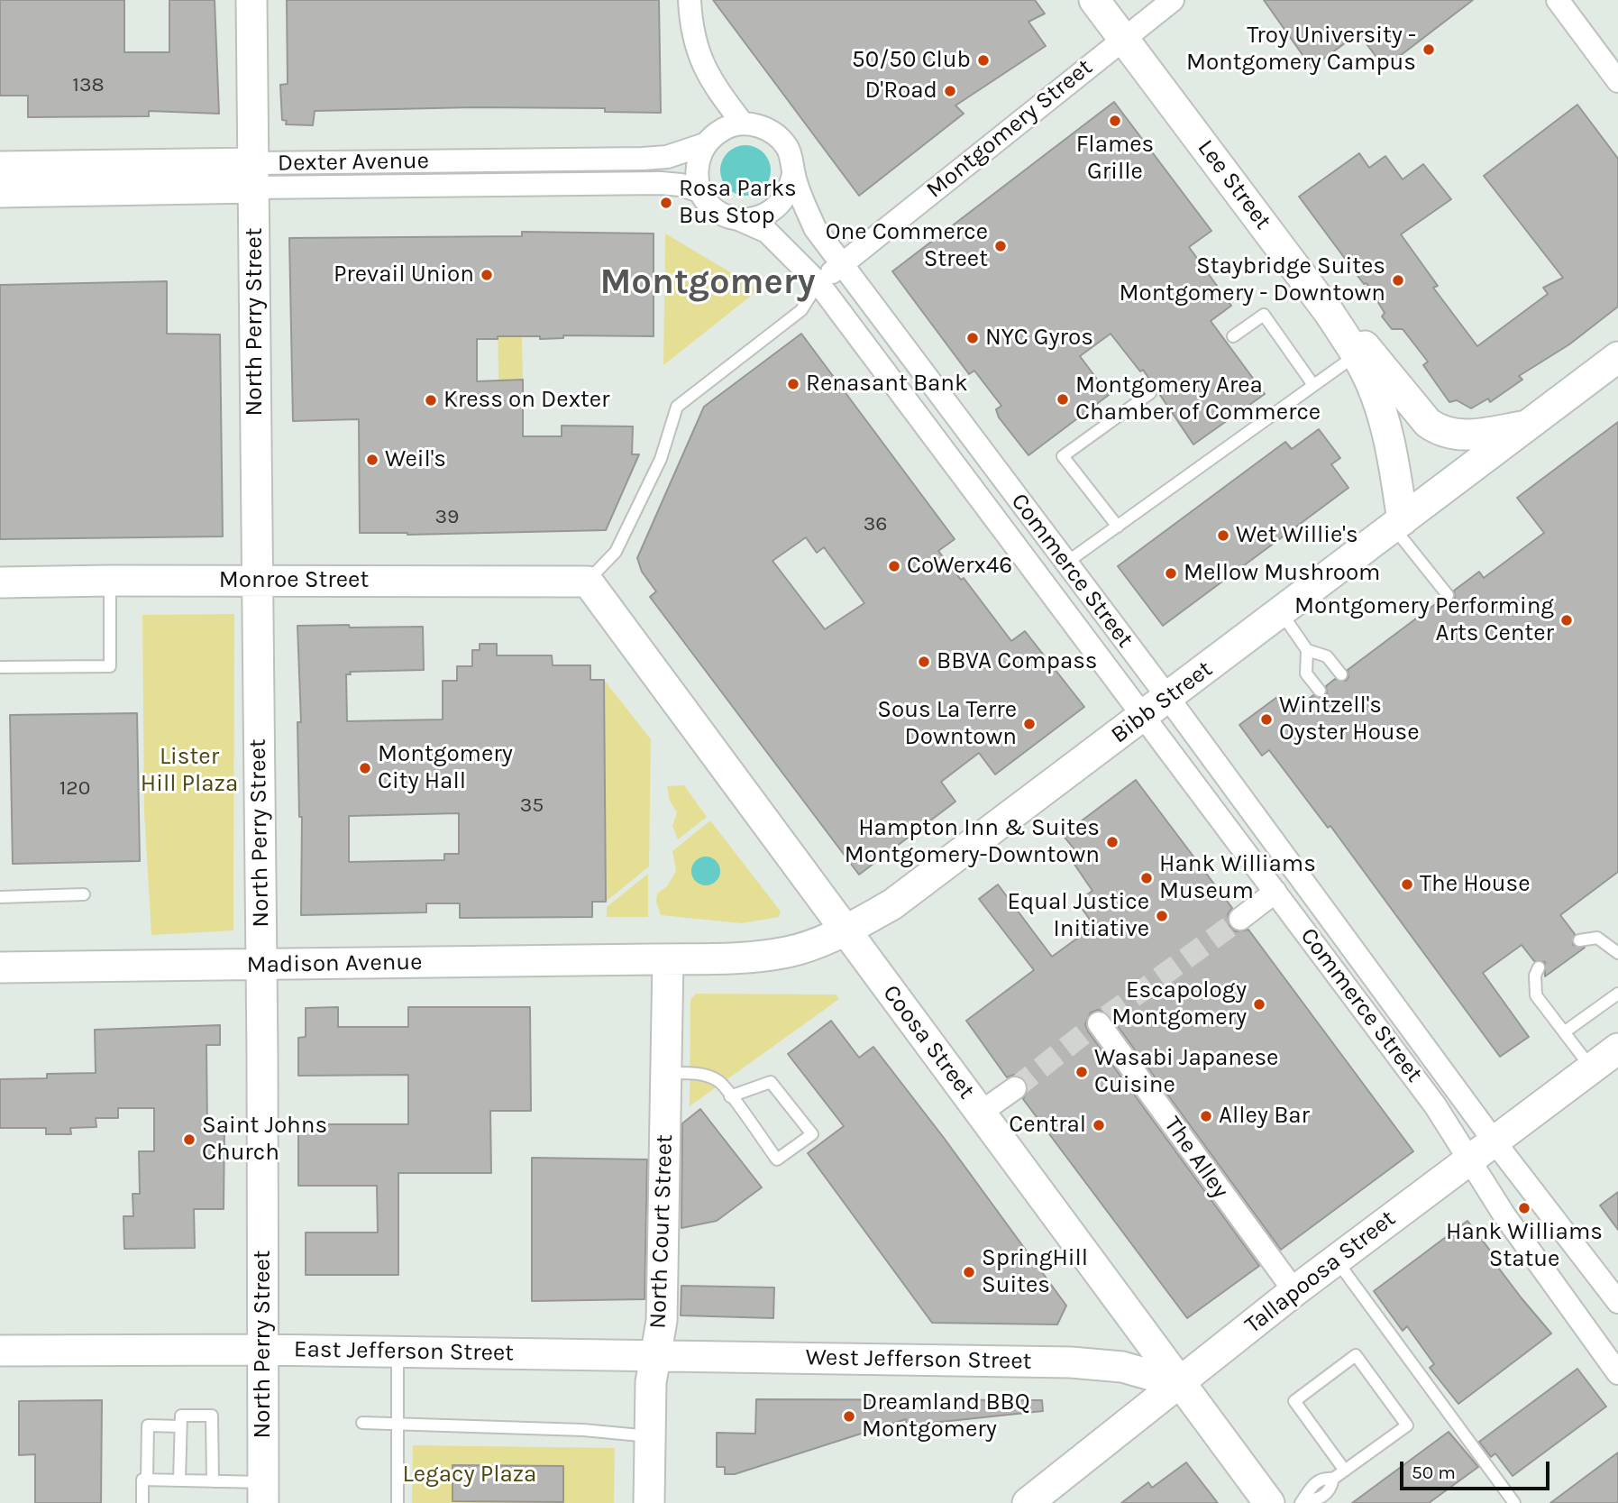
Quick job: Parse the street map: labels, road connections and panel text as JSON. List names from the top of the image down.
{
  "streets": {
    "main road": [
      "Dexter Avenue",
      "Lee Street",
      "North Perry Street",
      "Monroe Street",
      "Bibb Street",
      "Madison Avenue",
      "Coosa Street",
      "North Court Street",
      "Tallapoosa Street",
      "East Jefferson Street",
      "West Jefferson Street"
    ],
    "street": ["Montgomery Street", "Commerce Street", "The Alley"]
  },
  "crossings": [
    ["Montgomery Street", "Lee Street"],
    ["Montgomery Street", "Commerce Street"],
    ["Dexter Avenue", "North Perry Street"],
    ["Dexter Avenue", "Commerce Street"],
    ["Lee Street", "Bibb Street"],
    ["North Perry Street", "Monroe Street"],
    ["North Perry Street", "Madison Avenue"],
    ["North Perry Street", "East Jefferson Street"],
    ["Commerce Street", "Bibb Street"],
    ["Commerce Street", "Tallapoosa Street"],
    ["Monroe Street", "Coosa Street"],
    ["Bibb Street", "Madison Avenue"],
    ["Bibb Street", "Coosa Street"],
    ["Bibb Street", "North Court Street"],
    ["Madison Avenue", "North Court Street"],
    ["Coosa Street", "Tallapoosa Street"],
    ["Coosa Street", "West Jefferson Street"],
    ["The Alley", "Tallapoosa Street"],
    ["North Court Street", "East Jefferson Street"],
    ["North Court Street", "West Jefferson Street"],
    ["Tallapoosa Street", "West Jefferson Street"],
    ["East Jefferson Street", "West Jefferson Street"]
  ],
  "districts": ["Montgomery"],
  "parks": ["Lister Hill Plaza", "Legacy Plaza"],
  "places": [
    "Troy University - Montgomery Campus",
    "50/50 Club",
    "D'Road",
    "Flames Grille",
    "Rosa Parks Bus Stop",
    "One Commerce Street",
    "Prevail Union",
    "Staybridge Suites Montgomery - Downtown",
    "NYC Gyros",
    "Renasant Bank",
    "Montgomery Area Chamber of Commerce",
    "Kress on Dexter",
    "Weil's",
    "Wet Willie's",
    "CoWerx46",
    "Mellow Mushroom",
    "Montgomery Performing Arts Center",
    "BBVA Compass",
    "Wintzell's Oyster House",
    "Sous La Terre Downtown",
    "Montgomery City Hall",
    "Hampton Inn & Suites Montgomery-Downtown",
    "Hank Williams Museum",
    "The House",
    "Equal Justice Initiative",
    "Escapology Montgomery",
    "Wasabi Japanese Cuisine",
    "Alley Bar",
    "Central",
    "Saint Johns Church",
    "Hank Williams Statue",
    "SpringHill Suites",
    "Dreamland BBQ Montgomery"
  ],
  "house_numbers": [
    "138",
    "39",
    "36",
    "120",
    "35"
  ],
  "scale_bar": "50 m"
}
